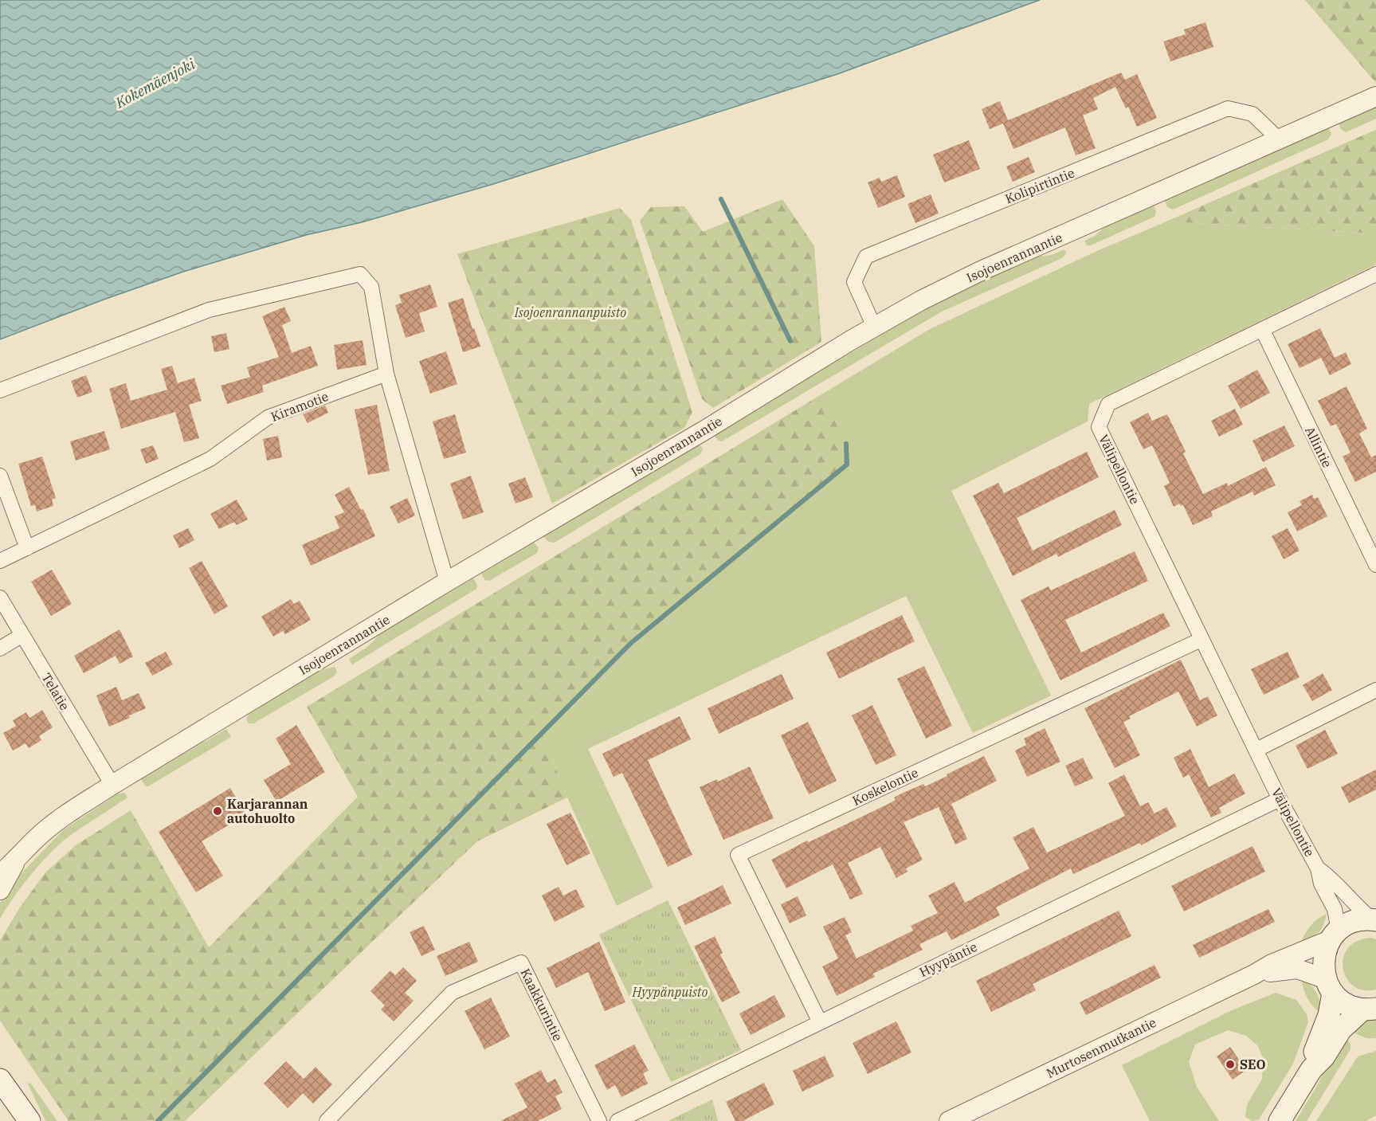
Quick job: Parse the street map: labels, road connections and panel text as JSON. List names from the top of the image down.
{
  "streets": {
    "street": [
      "Kolipirtintie",
      "Isojoenrannantie",
      "Kiramotie",
      "Allintie",
      "Välipellontie",
      "Telatie",
      "Koskelontie",
      "Hyypäntie",
      "Kaakkurintie",
      "Murtosenmutkantie"
    ]
  },
  "crossings": [
    ["Kolipirtintie", "Isojoenrannantie"],
    ["Isojoenrannantie", "Telatie"],
    ["Allintie", "Välipellontie"],
    ["Välipellontie", "Koskelontie"],
    ["Välipellontie", "Hyypäntie"],
    ["Välipellontie", "Murtosenmutkantie"],
    ["Koskelontie", "Hyypäntie"]
  ],
  "water": ["Kokemäenjoki"],
  "parks": ["Isojoenrannanpuisto", "Hyypänpuisto"],
  "places": ["Karjarannan autohuolto", "SEO"]
}
